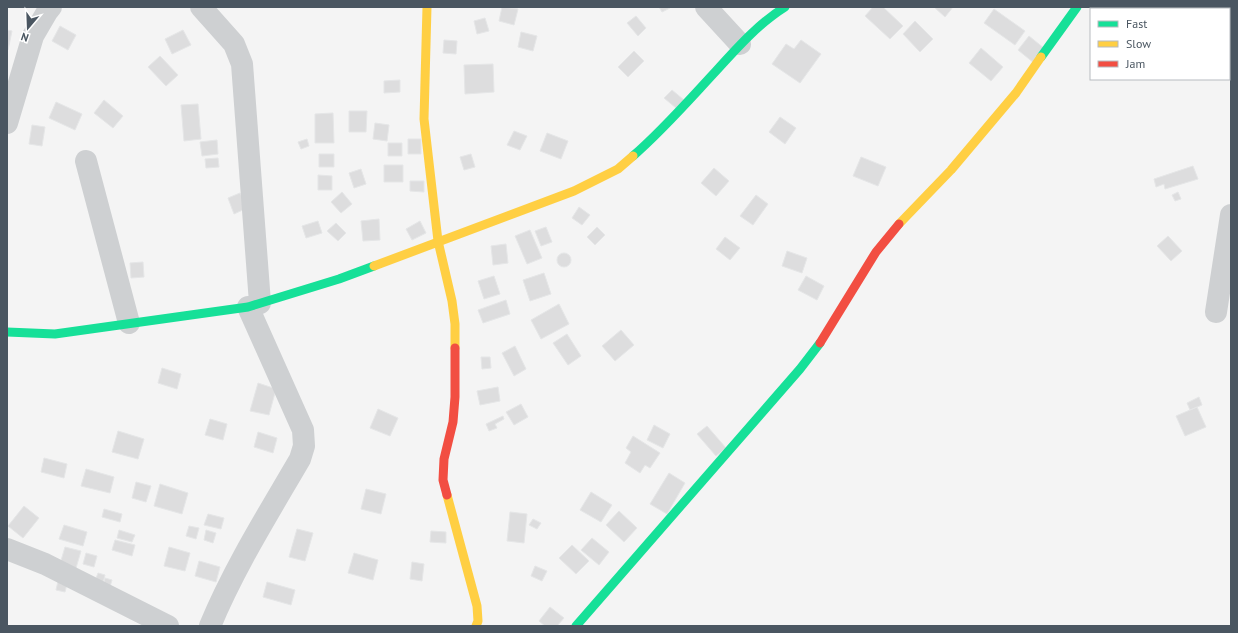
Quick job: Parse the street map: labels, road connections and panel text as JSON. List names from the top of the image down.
{
  "legend": ["Fast", "Slow", "Jam"],
  "north": "bottom"
}
